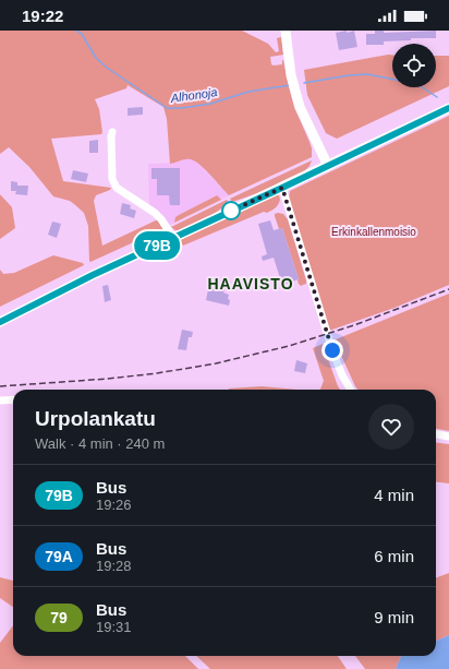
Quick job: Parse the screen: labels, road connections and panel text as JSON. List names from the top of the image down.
{
  "districts": ["HAAVISTO"],
  "water": ["Alhonoja"],
  "parks": ["Erkinkallenmoisio"],
  "lines": ["bus line 79B"],
  "page": {
    "status": "19:22",
    "on_map": "79B",
    "heading": ["Urpolankatu", "Walk · 4 min · 240 m"],
    "list": [
      {
        "mark": "79B",
        "name": "Bus",
        "note": "19:26",
        "value": "4 min"
      },
      {
        "mark": "79A",
        "name": "Bus",
        "note": "19:28",
        "value": "6 min"
      },
      {
        "mark": "79",
        "name": "Bus",
        "note": "19:31",
        "value": "9 min"
      }
    ]
  }
}
